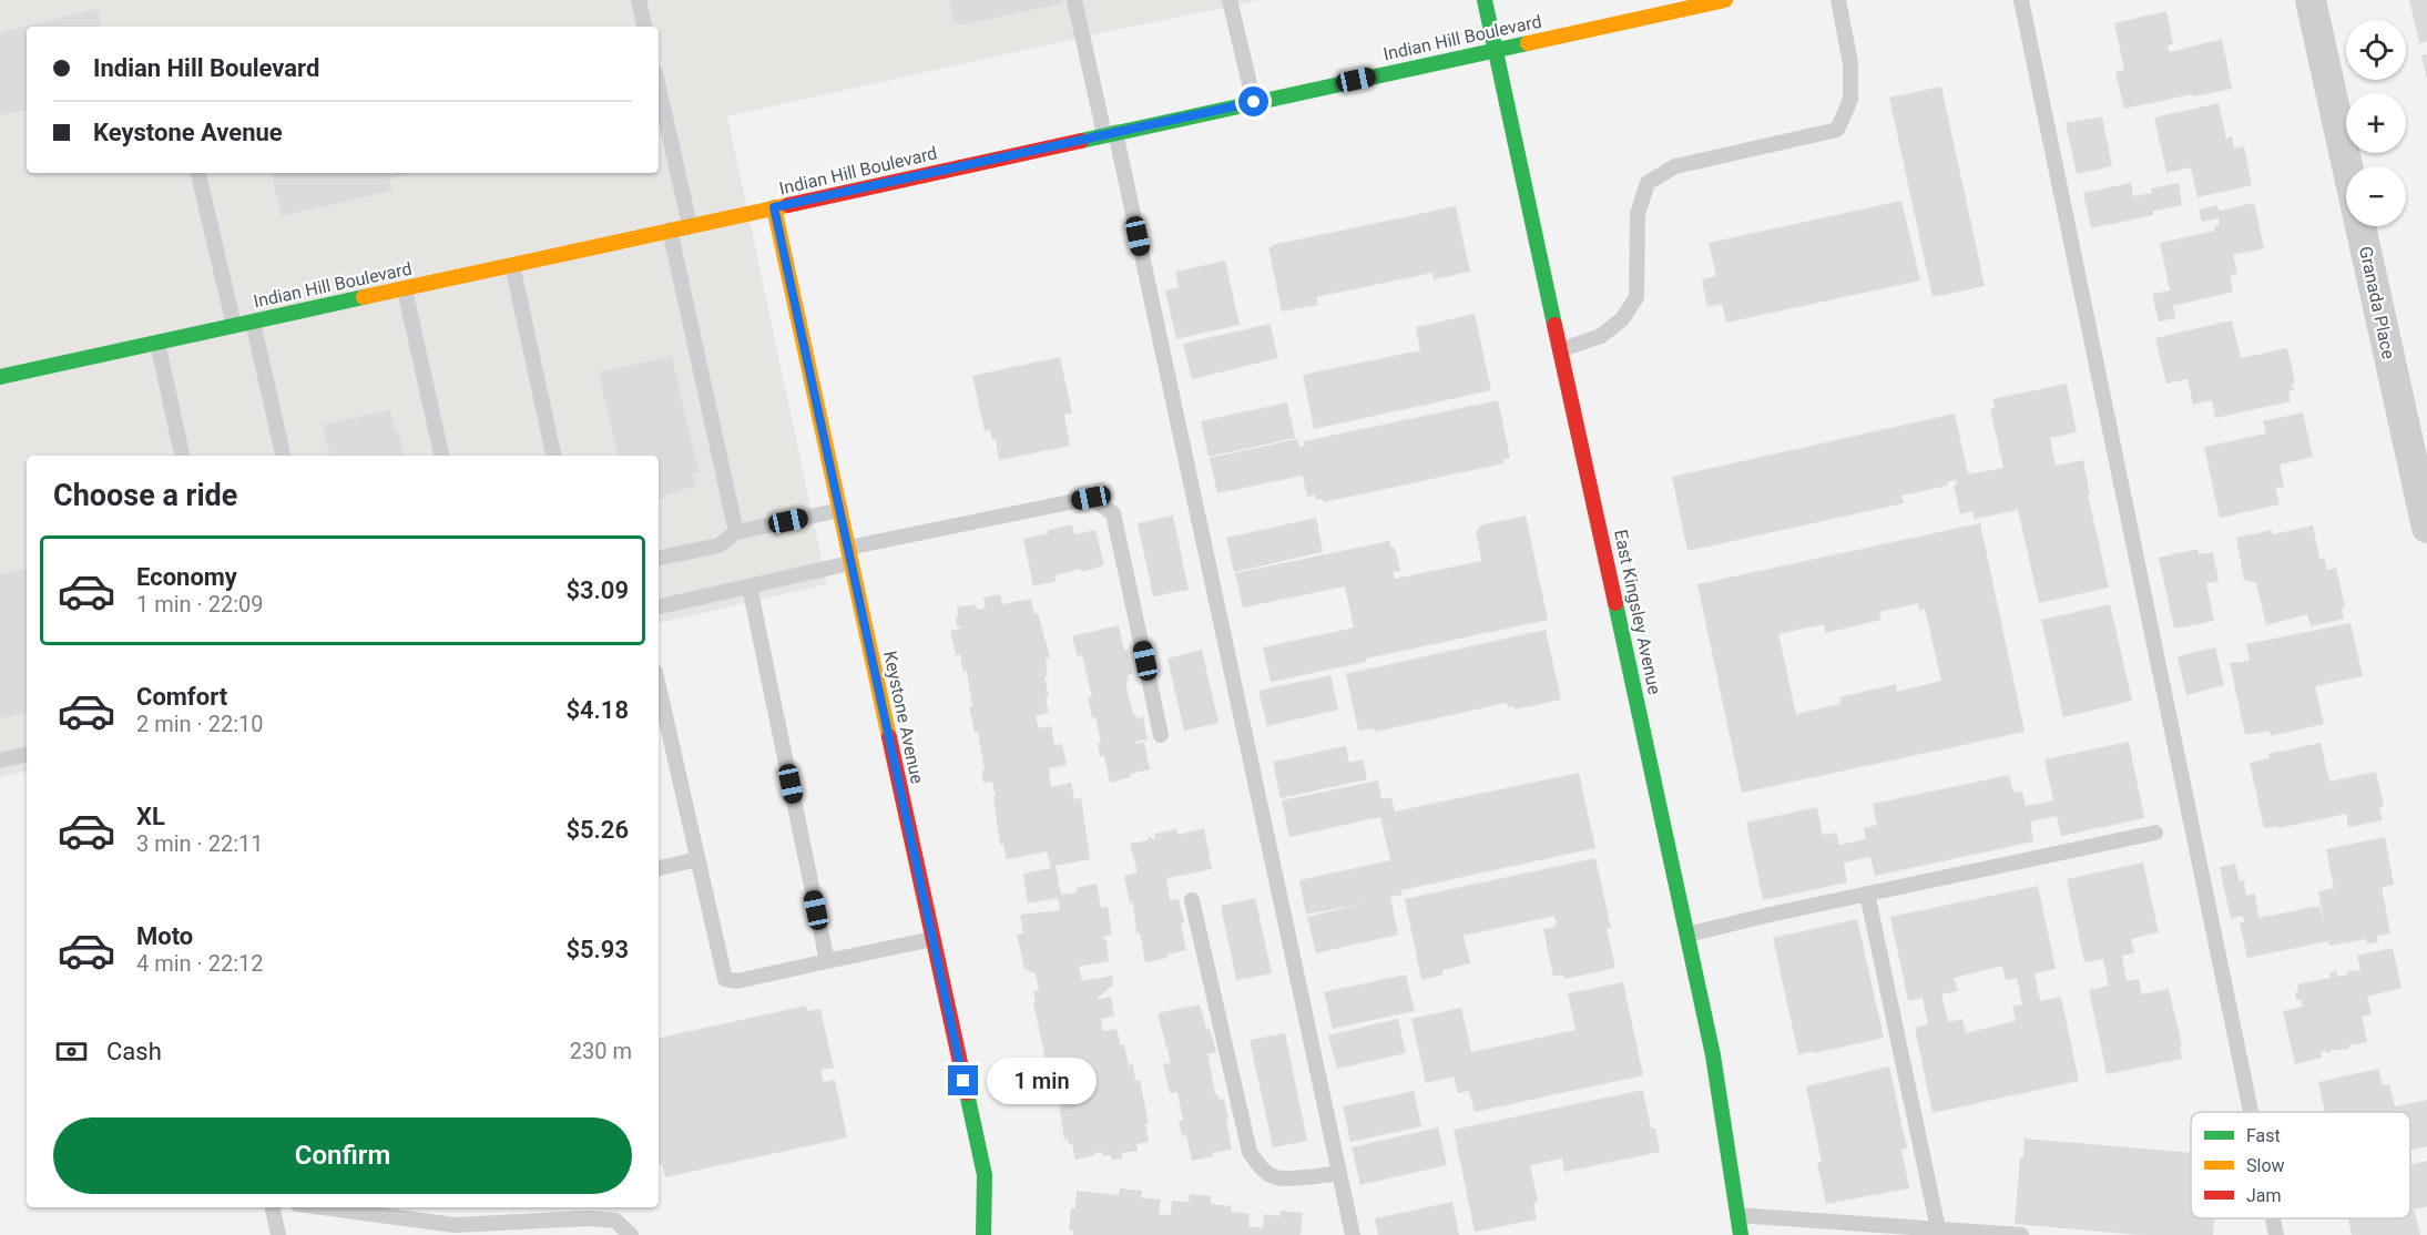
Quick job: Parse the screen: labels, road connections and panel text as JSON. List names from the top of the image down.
{
  "streets": {
    "street": [
      "Indian Hill Boulevard",
      "Granada Place",
      "East Kingsley Avenue",
      "Keystone Avenue"
    ]
  },
  "crossings": [
    ["Indian Hill Boulevard", "East Kingsley Avenue"],
    ["Indian Hill Boulevard", "Keystone Avenue"]
  ],
  "legend": ["Fast", "Slow", "Jam"],
  "page": {
    "map_buttons": ["+", "−"],
    "banner": ["Indian Hill Boulevard", "Keystone Avenue"],
    "heading": "Choose a ride",
    "list": [
      {
        "name": "Economy",
        "note": "1 min · 22:09",
        "value": "$3.09"
      },
      {
        "name": "Comfort",
        "note": "2 min · 22:10",
        "value": "$4.18"
      },
      {
        "name": "XL",
        "note": "3 min · 22:11",
        "value": "$5.26"
      },
      {
        "name": "Moto",
        "note": "4 min · 22:12",
        "value": "$5.93"
      }
    ],
    "pay": ["Cash", "230 m"],
    "bubble": "1 min",
    "buttons": "Confirm"
  }
}
